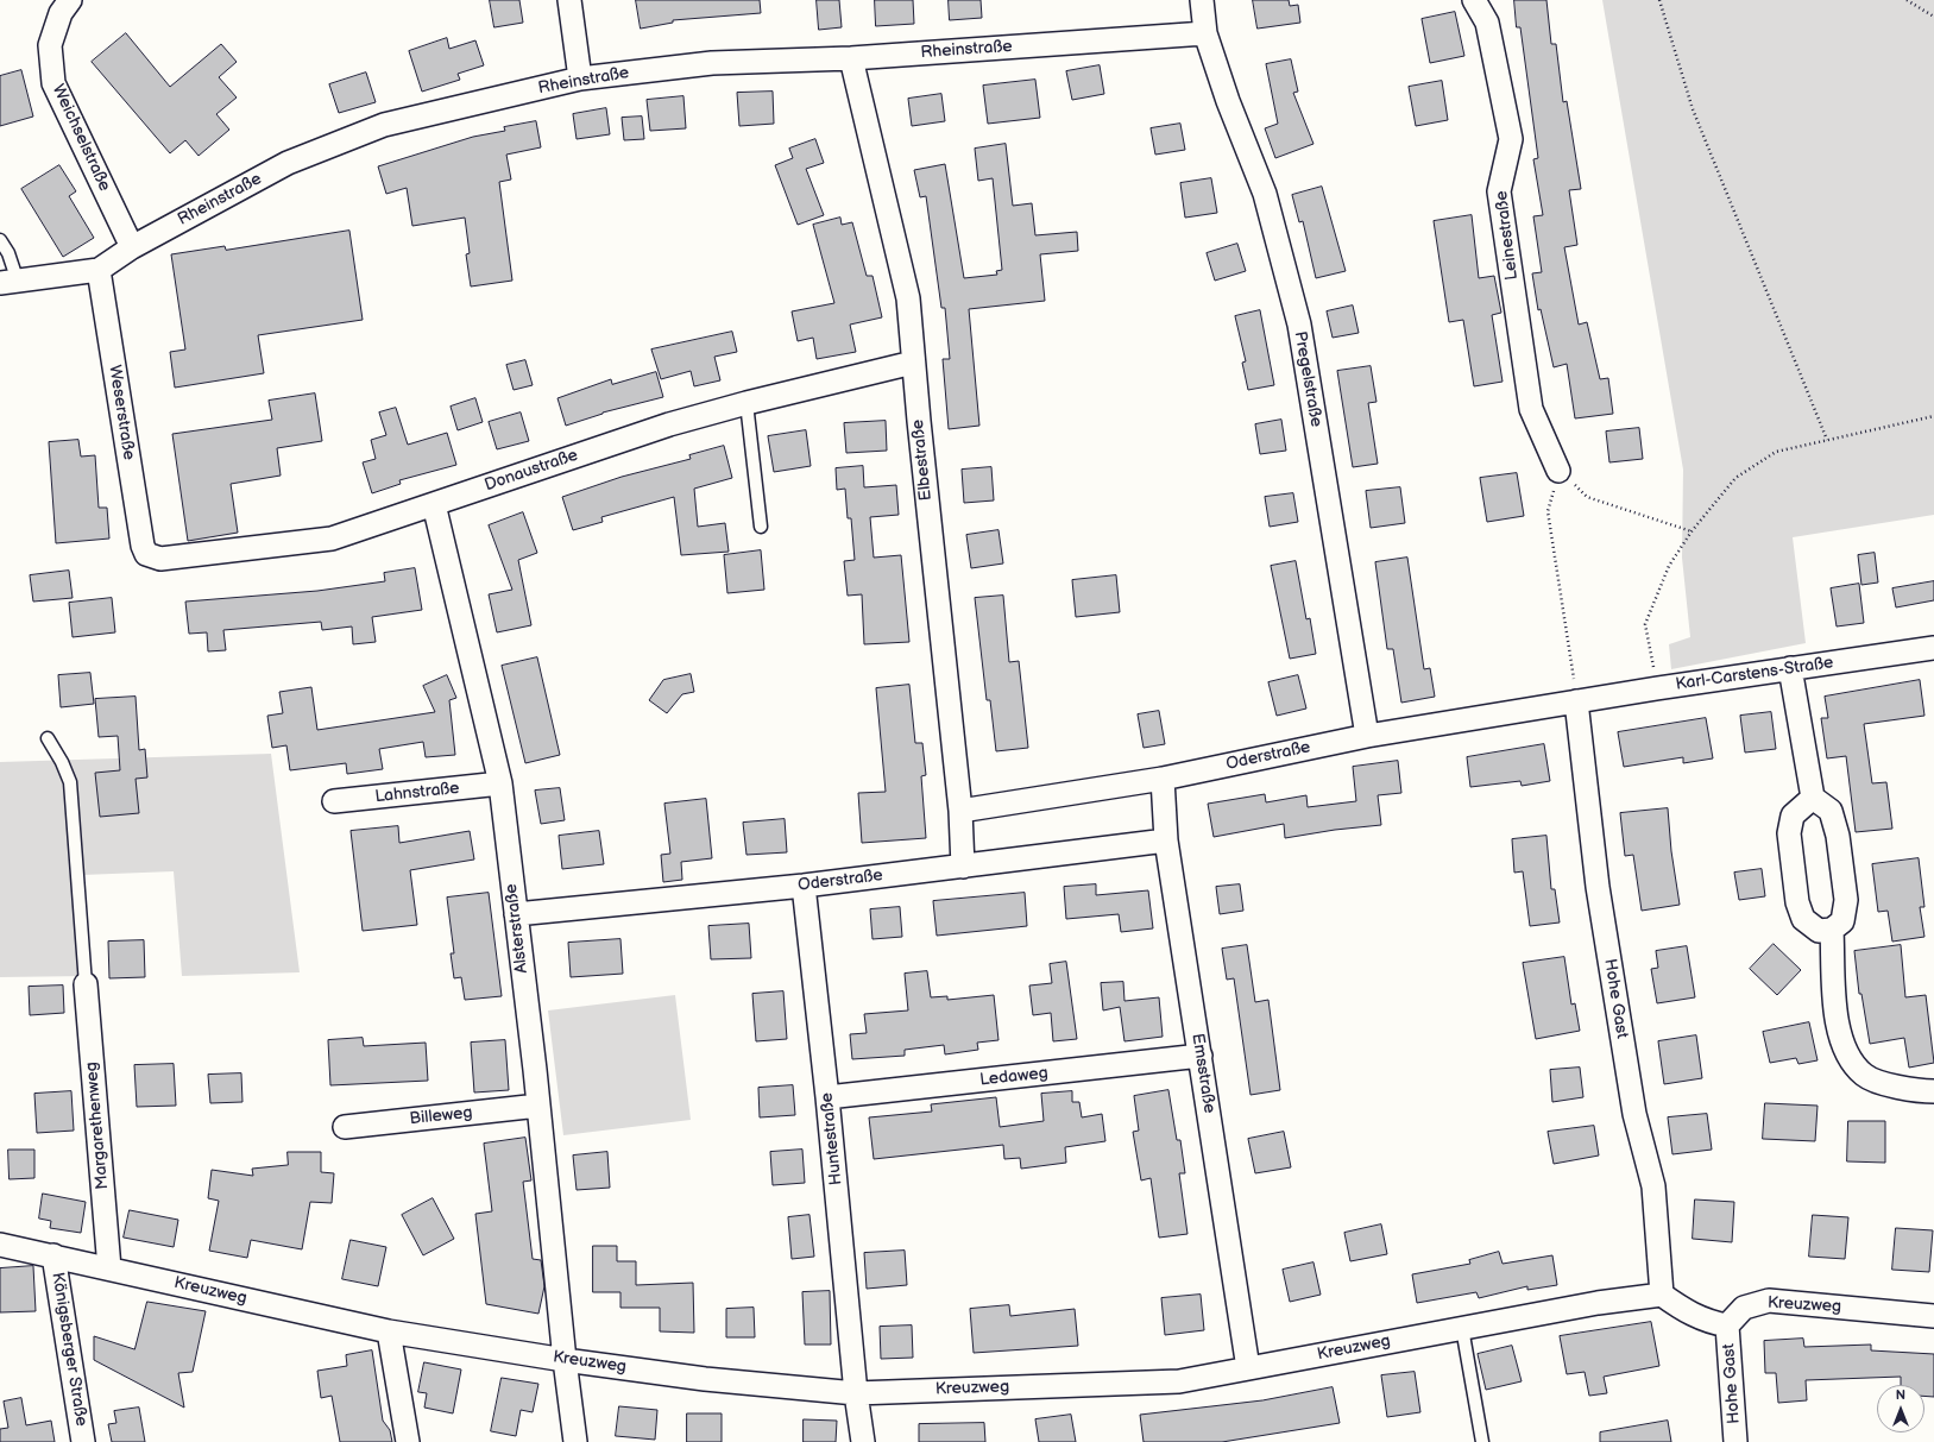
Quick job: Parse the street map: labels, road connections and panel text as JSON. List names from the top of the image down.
{
  "streets": {
    "street": [
      "Rheinstraße",
      "Weichselstraße",
      "Leinestraße",
      "Pregelstraße",
      "Weserstraße",
      "Elbestraße",
      "Donaustraße",
      "Karl-Carstens-Straße",
      "Oderstraße",
      "Lahnstraße",
      "Alsterstraße",
      "Hohe Gast",
      "Emsstraße",
      "Ledaweg",
      "Billeweg",
      "Margarethenweg",
      "Huntestraße",
      "Kreuzweg",
      "Königsberger Straße"
    ]
  },
  "crossings": [
    ["Rheinstraße", "Weichselstraße"],
    ["Rheinstraße", "Pregelstraße"],
    ["Rheinstraße", "Weserstraße"],
    ["Rheinstraße", "Elbestraße"],
    ["Pregelstraße", "Oderstraße"],
    ["Weserstraße", "Donaustraße"],
    ["Elbestraße", "Donaustraße"],
    ["Elbestraße", "Oderstraße"],
    ["Donaustraße", "Alsterstraße"],
    ["Karl-Carstens-Straße", "Oderstraße"],
    ["Karl-Carstens-Straße", "Hohe Gast"],
    ["Oderstraße", "Alsterstraße"],
    ["Oderstraße", "Hohe Gast"],
    ["Oderstraße", "Emsstraße"],
    ["Oderstraße", "Huntestraße"],
    ["Lahnstraße", "Alsterstraße"],
    ["Alsterstraße", "Billeweg"],
    ["Alsterstraße", "Kreuzweg"],
    ["Hohe Gast", "Kreuzweg"],
    ["Emsstraße", "Ledaweg"],
    ["Emsstraße", "Kreuzweg"],
    ["Ledaweg", "Huntestraße"],
    ["Margarethenweg", "Kreuzweg"],
    ["Huntestraße", "Kreuzweg"],
    ["Kreuzweg", "Königsberger Straße"]
  ],
  "north": "top"
}
